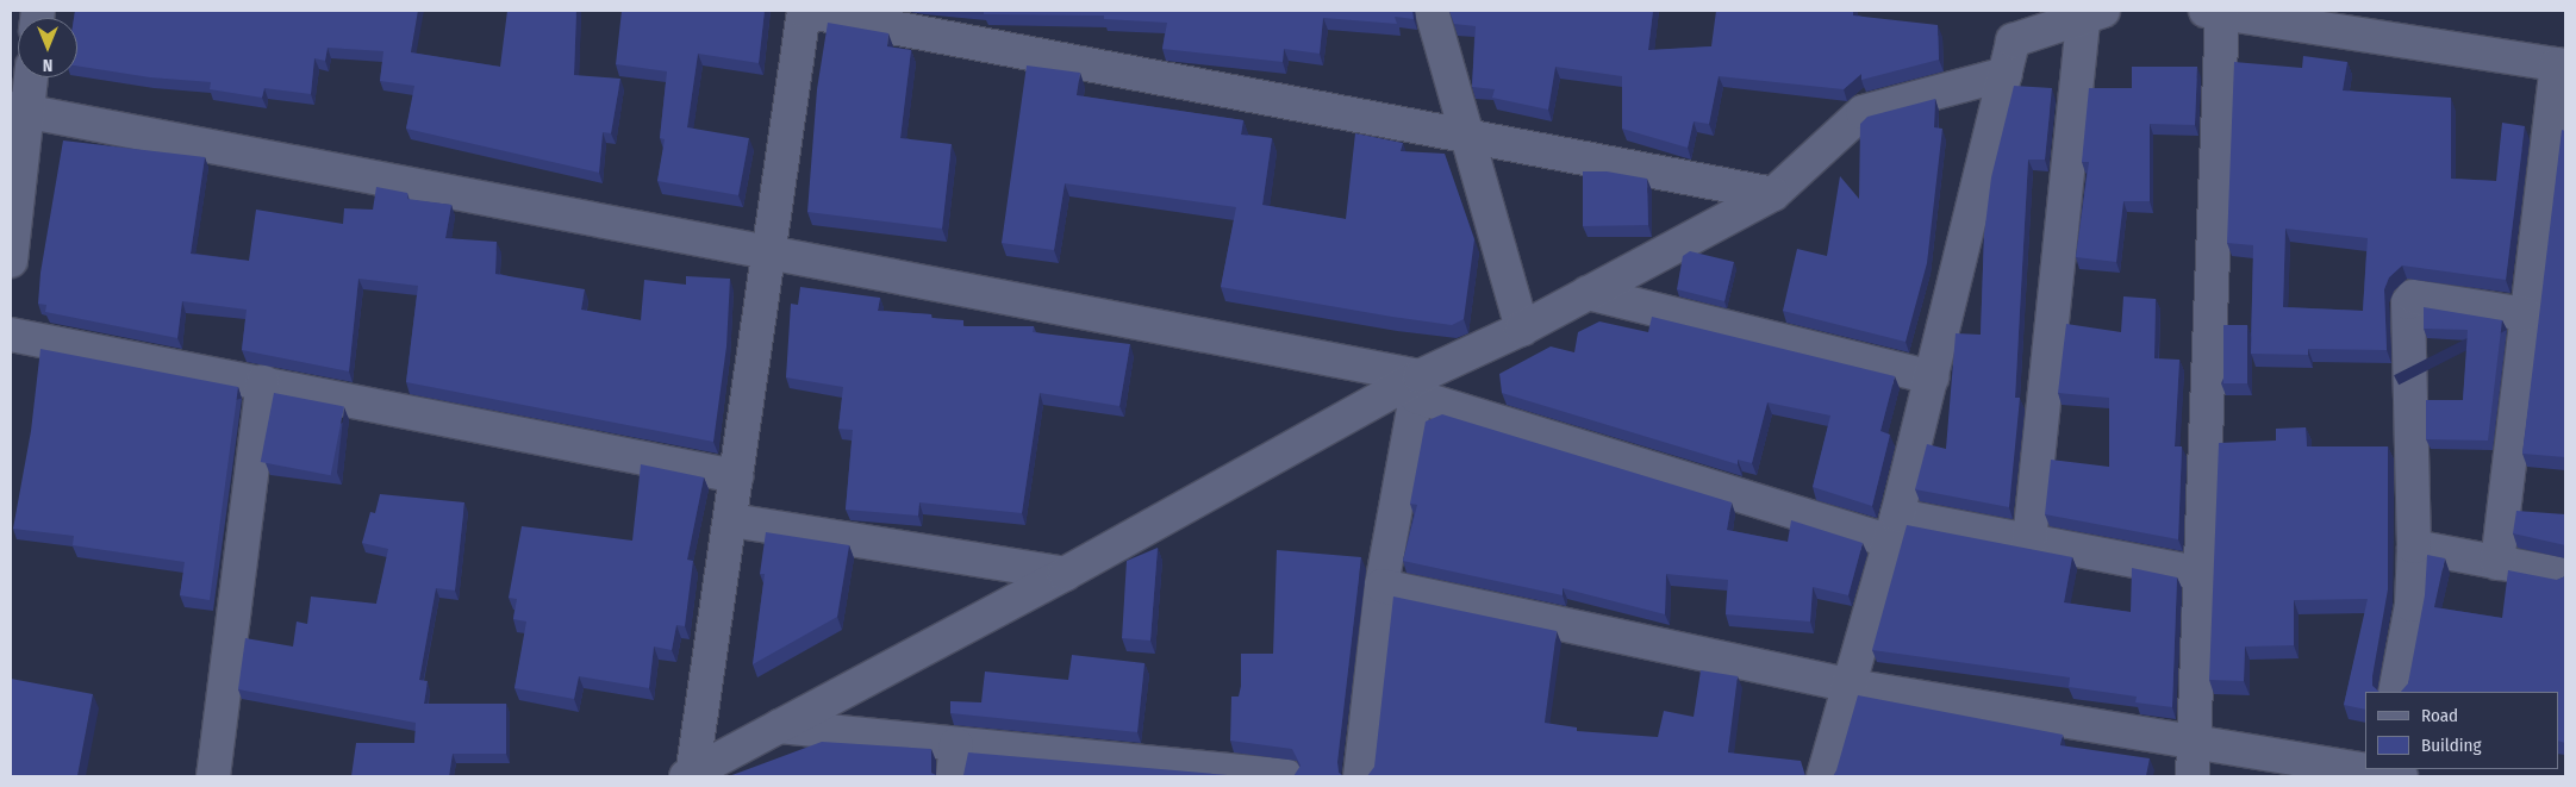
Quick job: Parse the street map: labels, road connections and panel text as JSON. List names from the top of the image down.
{
  "legend": ["Road", "Building"],
  "north": "bottom"
}
